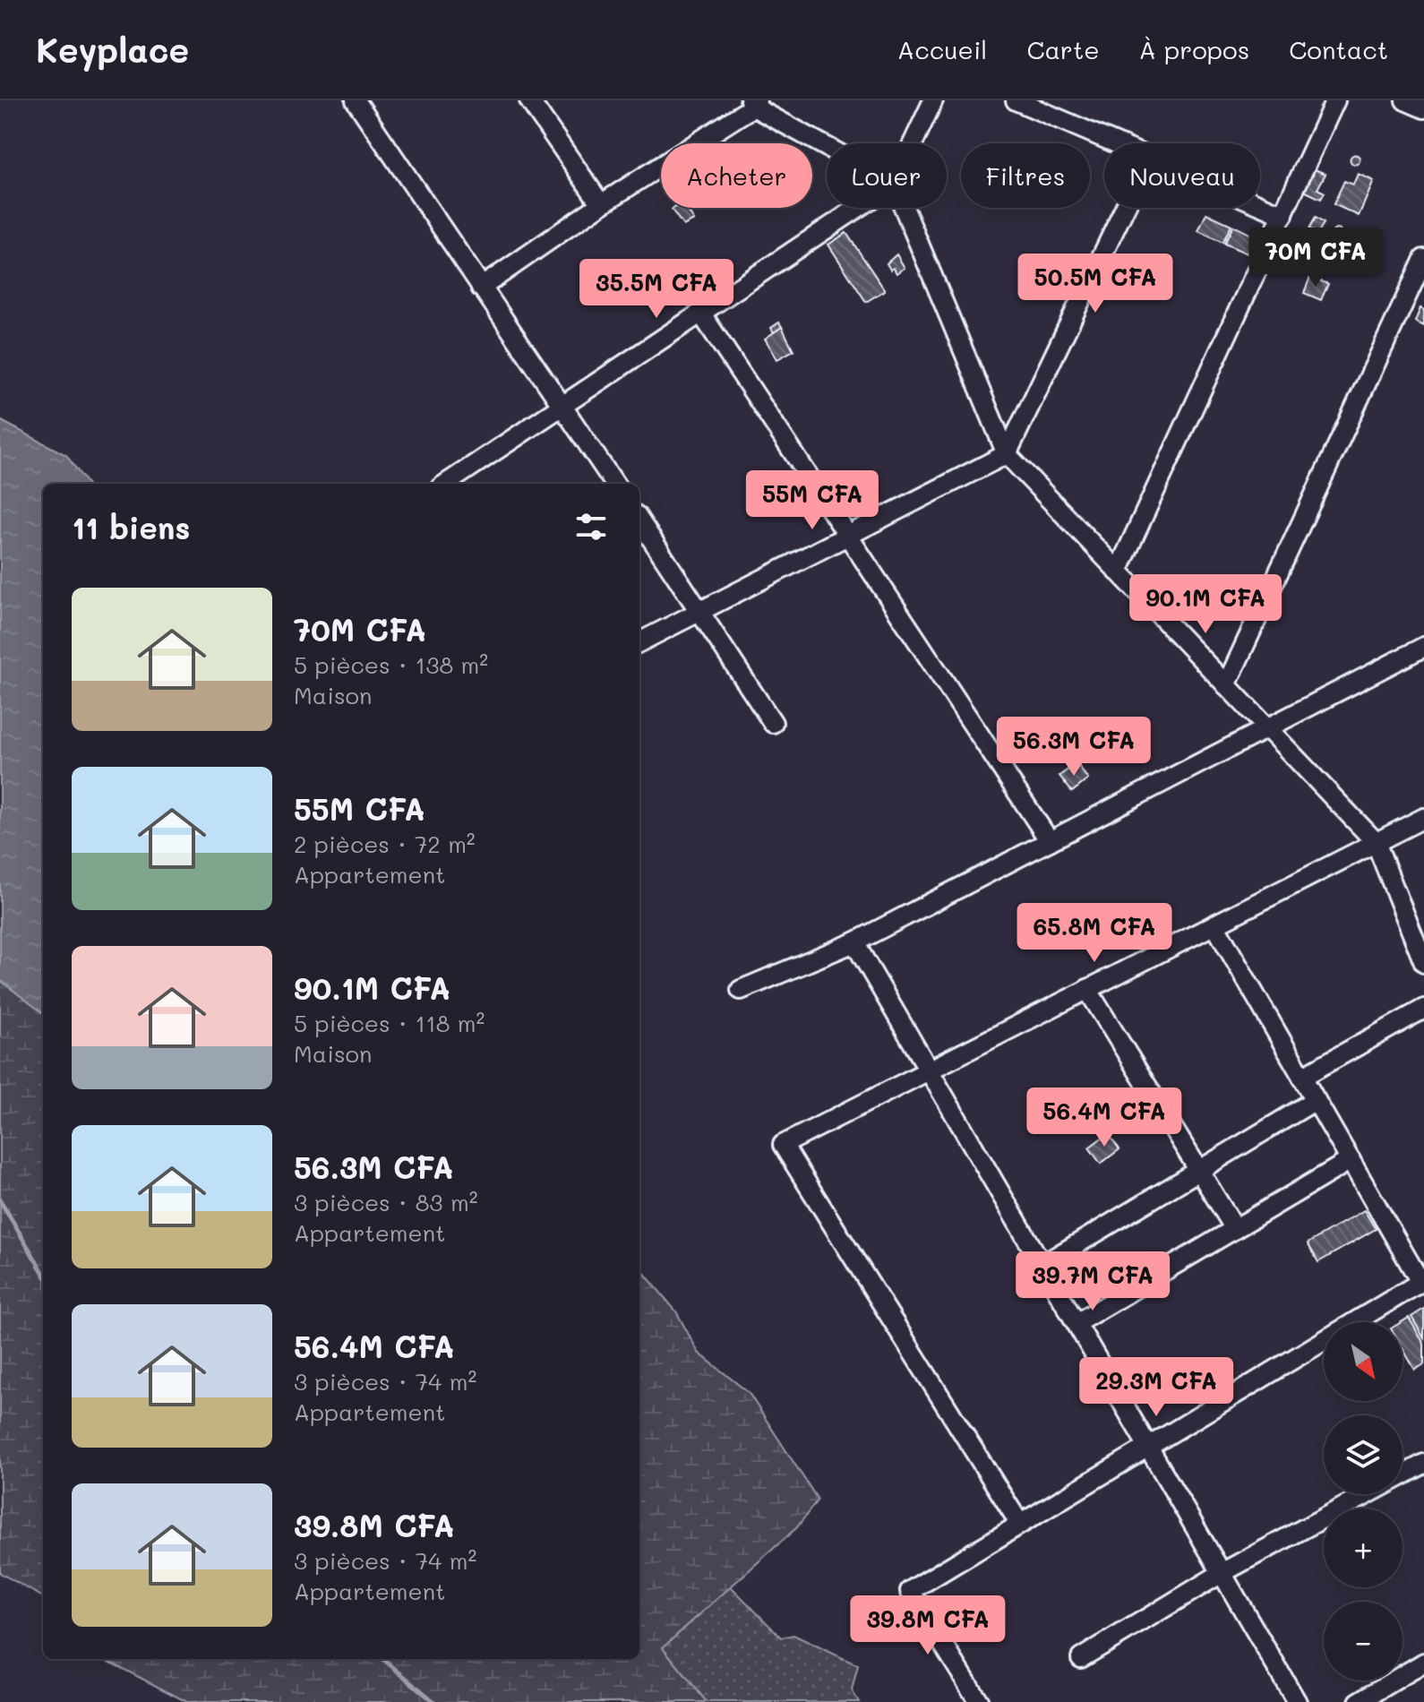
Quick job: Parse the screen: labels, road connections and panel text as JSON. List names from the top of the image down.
{
  "north": "bottom right",
  "page": {
    "header": "Keyplace",
    "nav": [
      "Accueil",
      "Carte",
      "À propos",
      "Contact"
    ],
    "chip": [
      "Acheter",
      "Louer",
      "Filtres",
      "Nouveau"
    ],
    "price": [
      "70M CFA",
      "50.5M CFA",
      "35.5M CFA",
      "55M CFA",
      "90.1M CFA",
      "56.3M CFA",
      "65.8M CFA",
      "56.4M CFA",
      "39.7M CFA",
      "29.3M CFA",
      "39.8M CFA"
    ],
    "heading": "11 biens",
    "list": [
      {
        "name": "70M CFA",
        "note": "5 pièces · 138 m² · Maison"
      },
      {
        "name": "55M CFA",
        "note": "2 pièces · 72 m² · Appartement"
      },
      {
        "name": "90.1M CFA",
        "note": "5 pièces · 118 m² · Maison"
      },
      {
        "name": "56.3M CFA",
        "note": "3 pièces · 83 m² · Appartement"
      },
      {
        "name": "56.4M CFA",
        "note": "3 pièces · 74 m² · Appartement"
      },
      {
        "name": "39.8M CFA",
        "note": "3 pièces · 74 m² · Appartement"
      }
    ],
    "map_buttons": ["+", "−"]
  }
}
